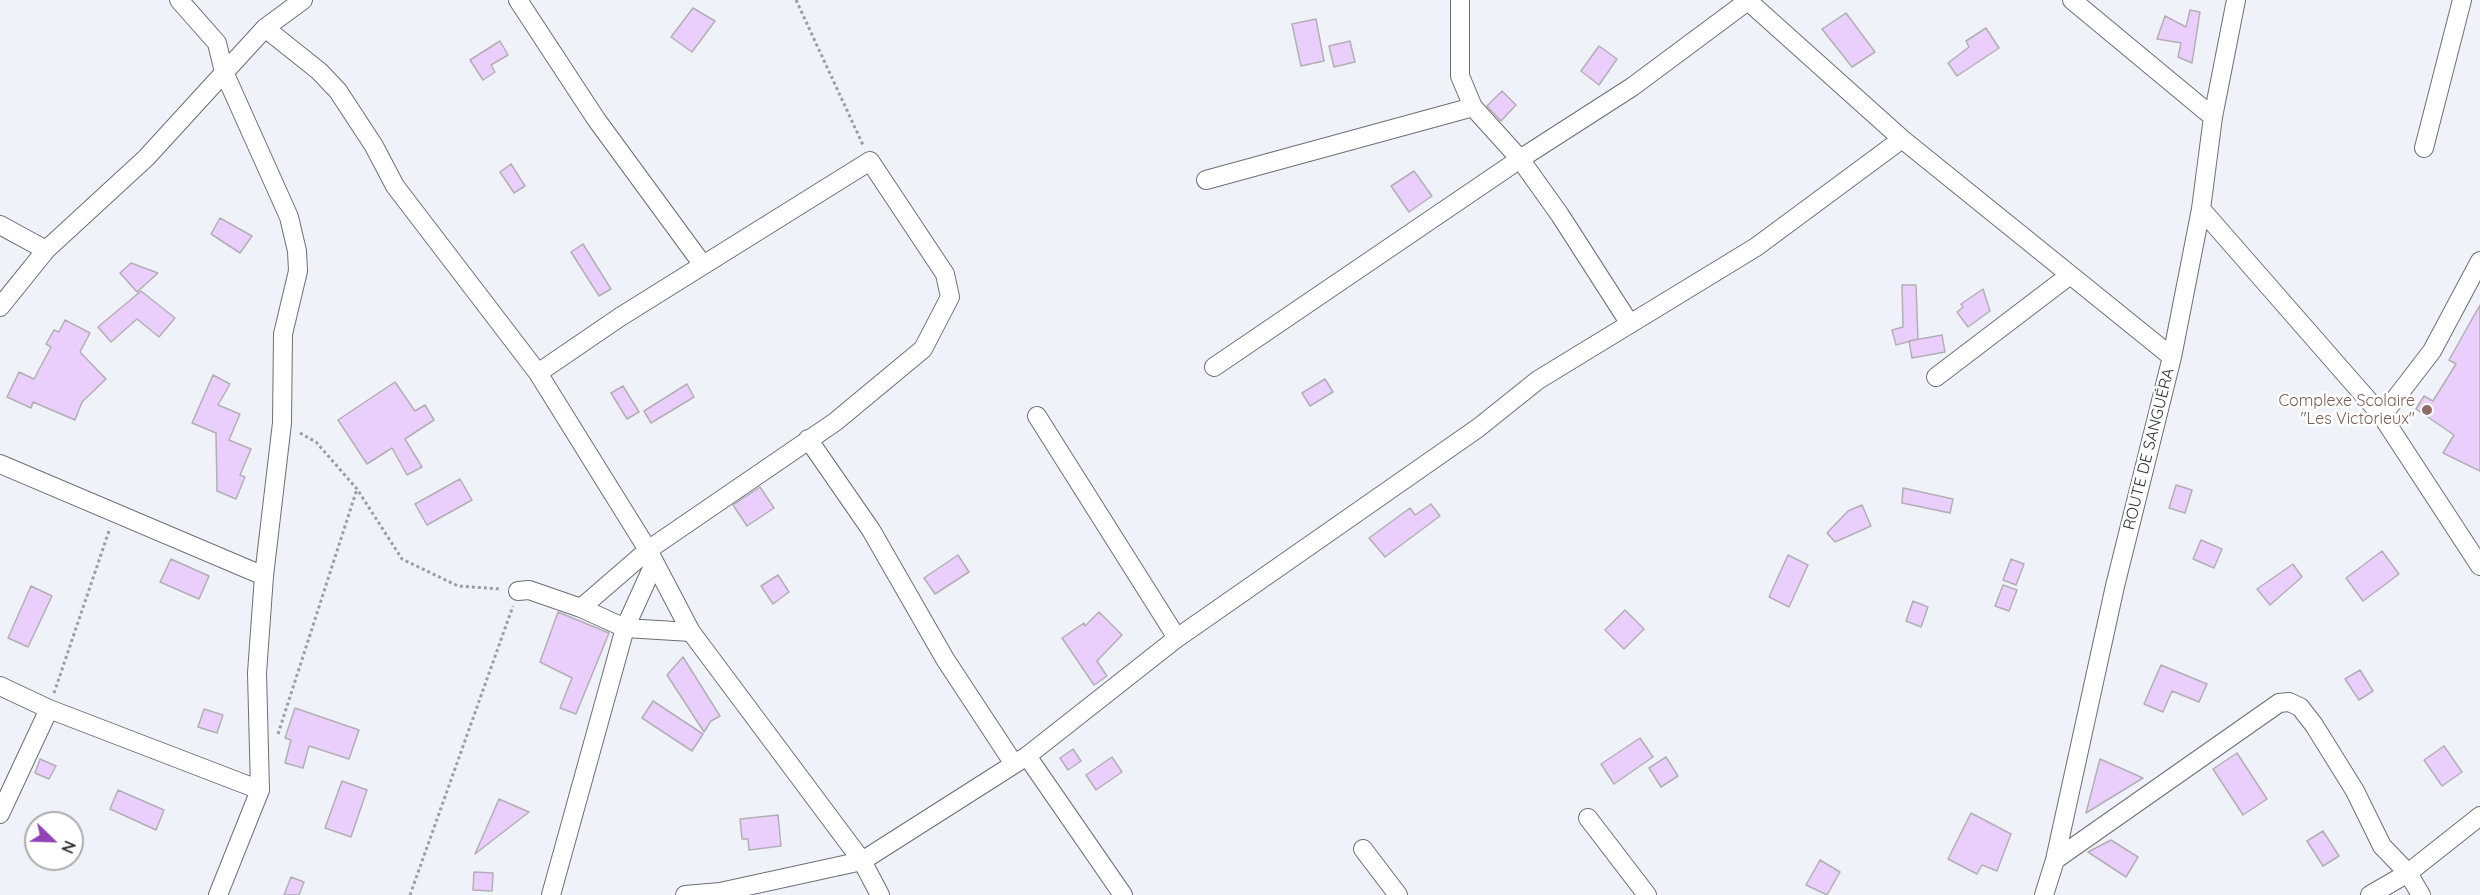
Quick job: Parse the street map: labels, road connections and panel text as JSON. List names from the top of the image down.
{
  "streets": {
    "street": ["ROUTE DE SANGUÉRA"]
  },
  "places": ["Complexe Scolaire \"Les Victorieux\""],
  "north": "bottom right"
}
